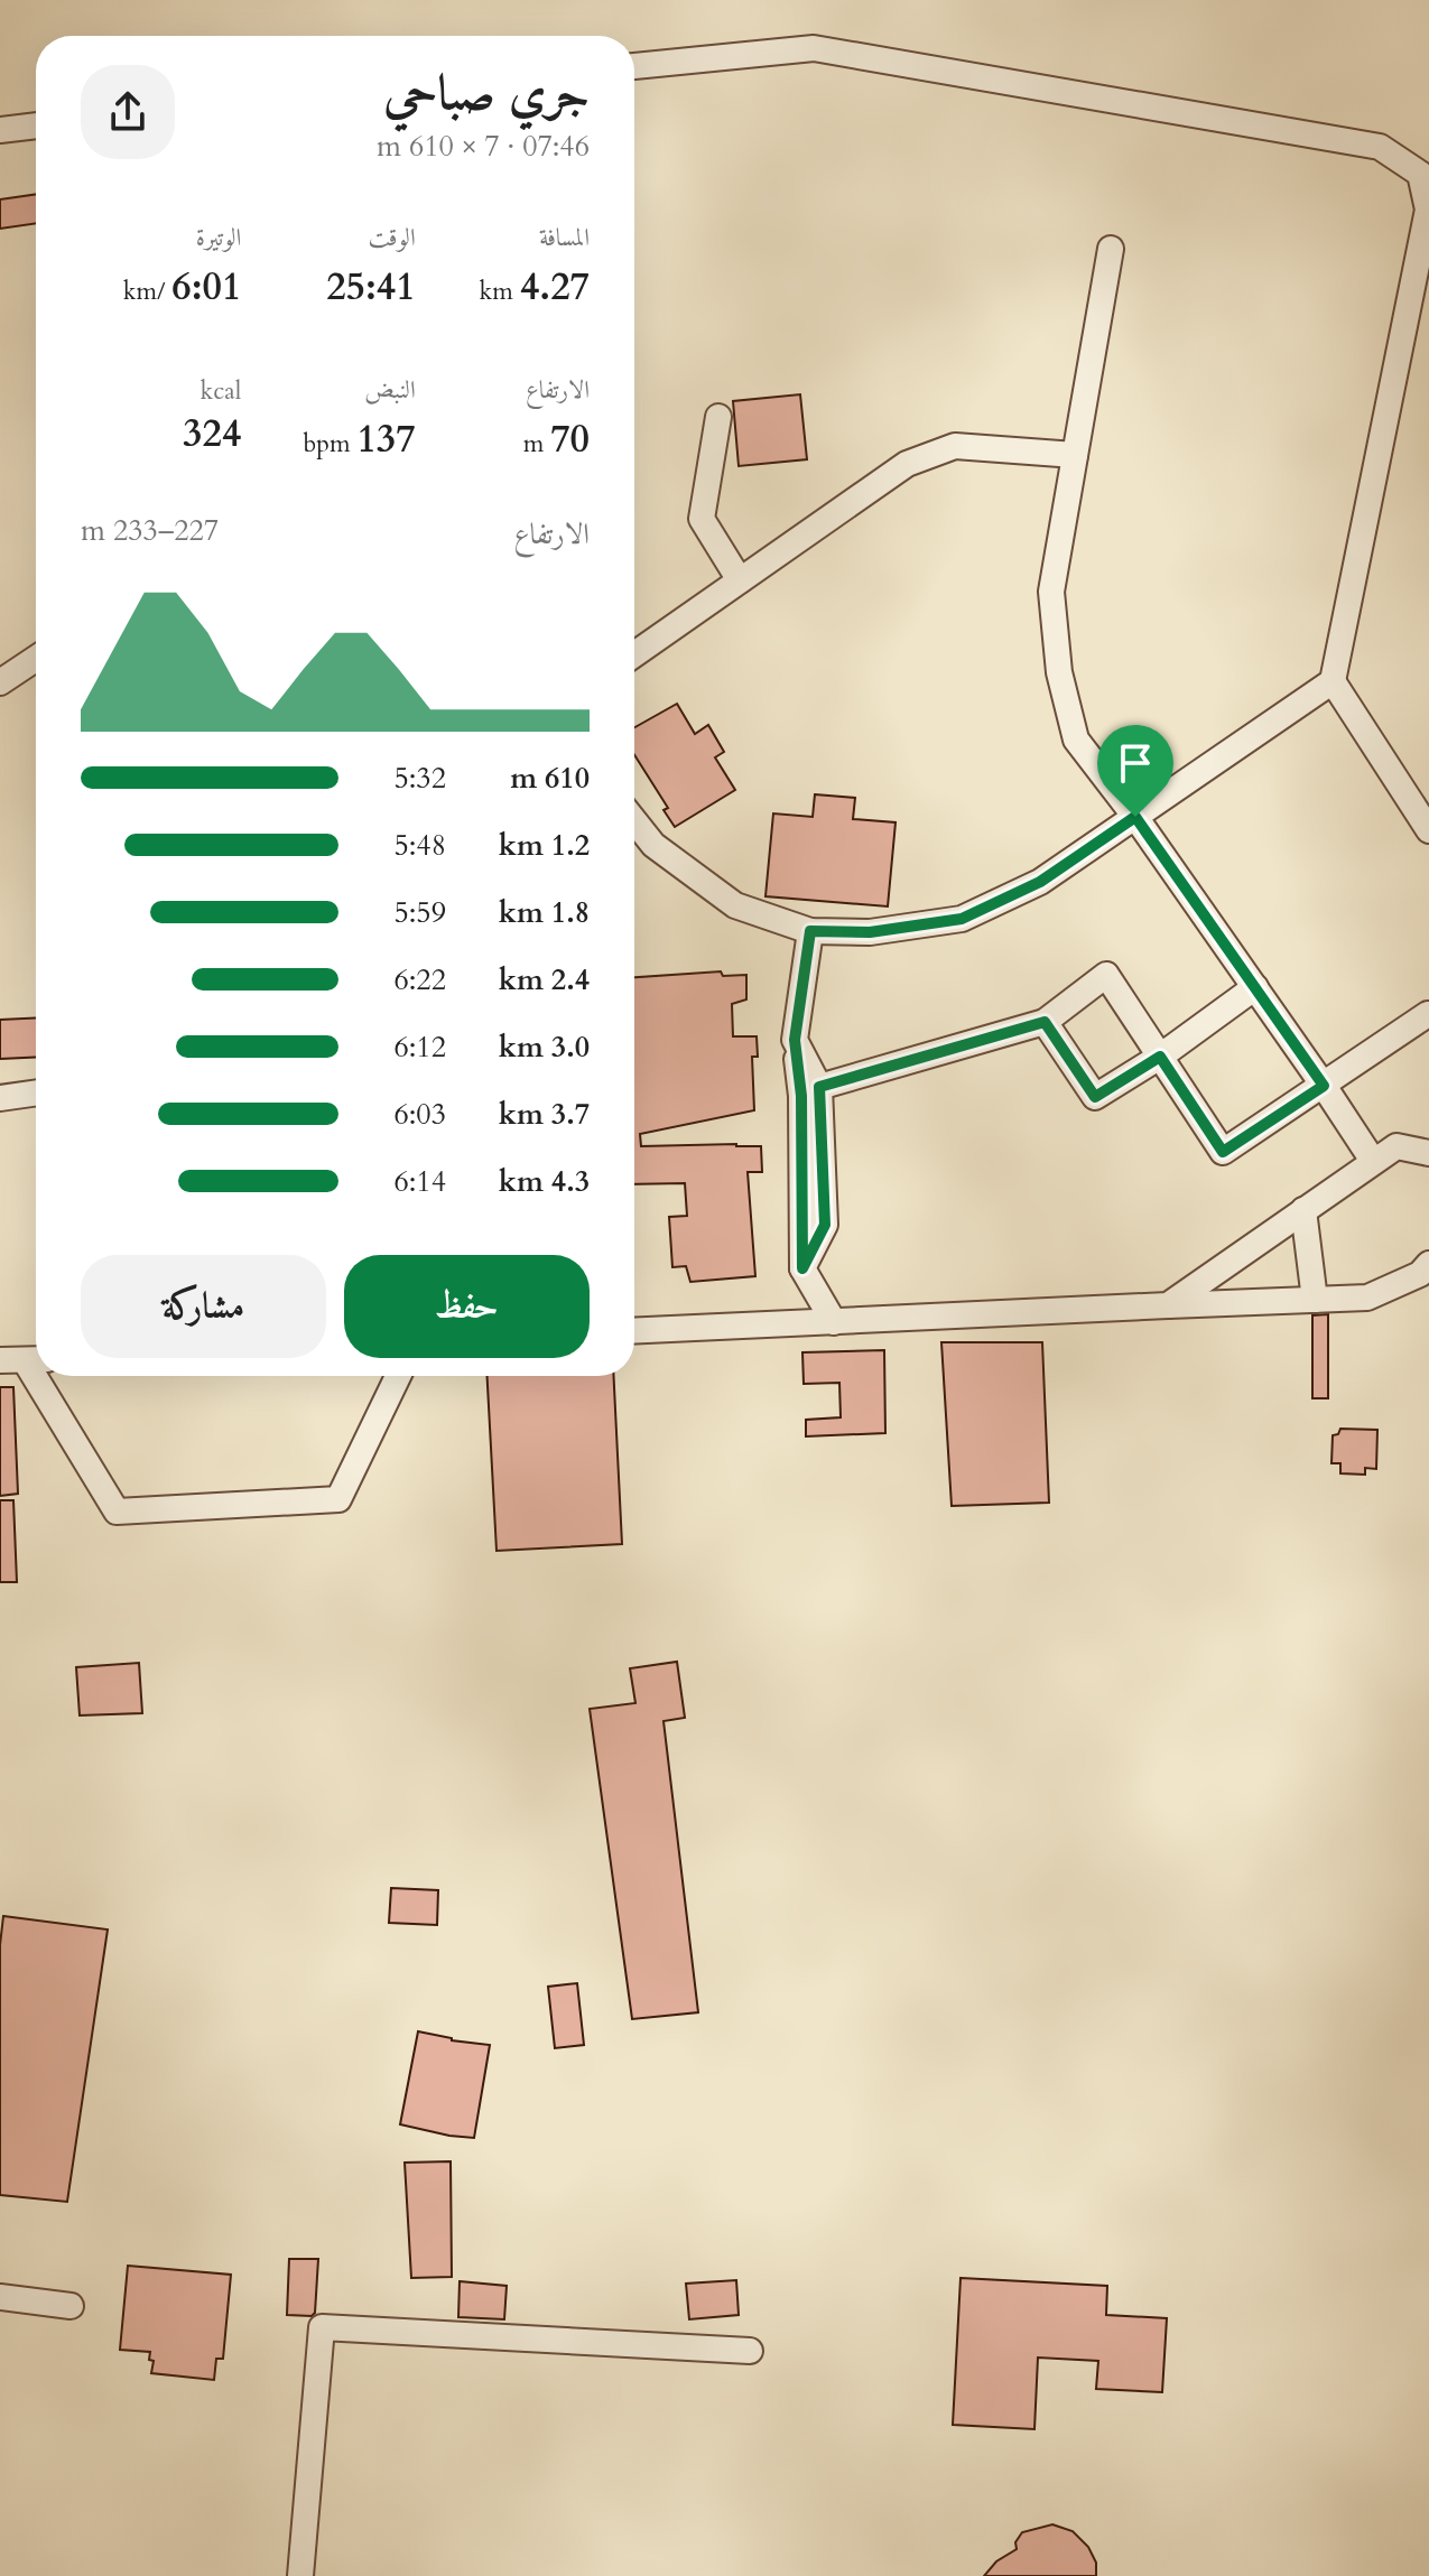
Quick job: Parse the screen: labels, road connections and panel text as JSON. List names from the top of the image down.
{
  "page": {
    "heading": ["جري صباحي", "07:46 · 7 × 610 m"],
    "stats": [
      ["المسافة", "4.27 km"],
      ["الوقت", "25:41"],
      ["الوتيرة", "6:01 /km"],
      ["الارتفاع", "70 m"],
      ["النبض", "137 bpm"],
      ["kcal", "324"]
    ],
    "chart": ["الارتفاع", "227–233 m"],
    "list": [
      {
        "name": "610 m",
        "note": "5:32"
      },
      {
        "name": "1.2 km",
        "note": "5:48"
      },
      {
        "name": "1.8 km",
        "note": "5:59"
      },
      {
        "name": "2.4 km",
        "note": "6:22"
      },
      {
        "name": "3.0 km",
        "note": "6:12"
      },
      {
        "name": "3.7 km",
        "note": "6:03"
      },
      {
        "name": "4.3 km",
        "note": "6:14"
      }
    ],
    "buttons": ["حفظ", "مشاركة"]
  }
}
